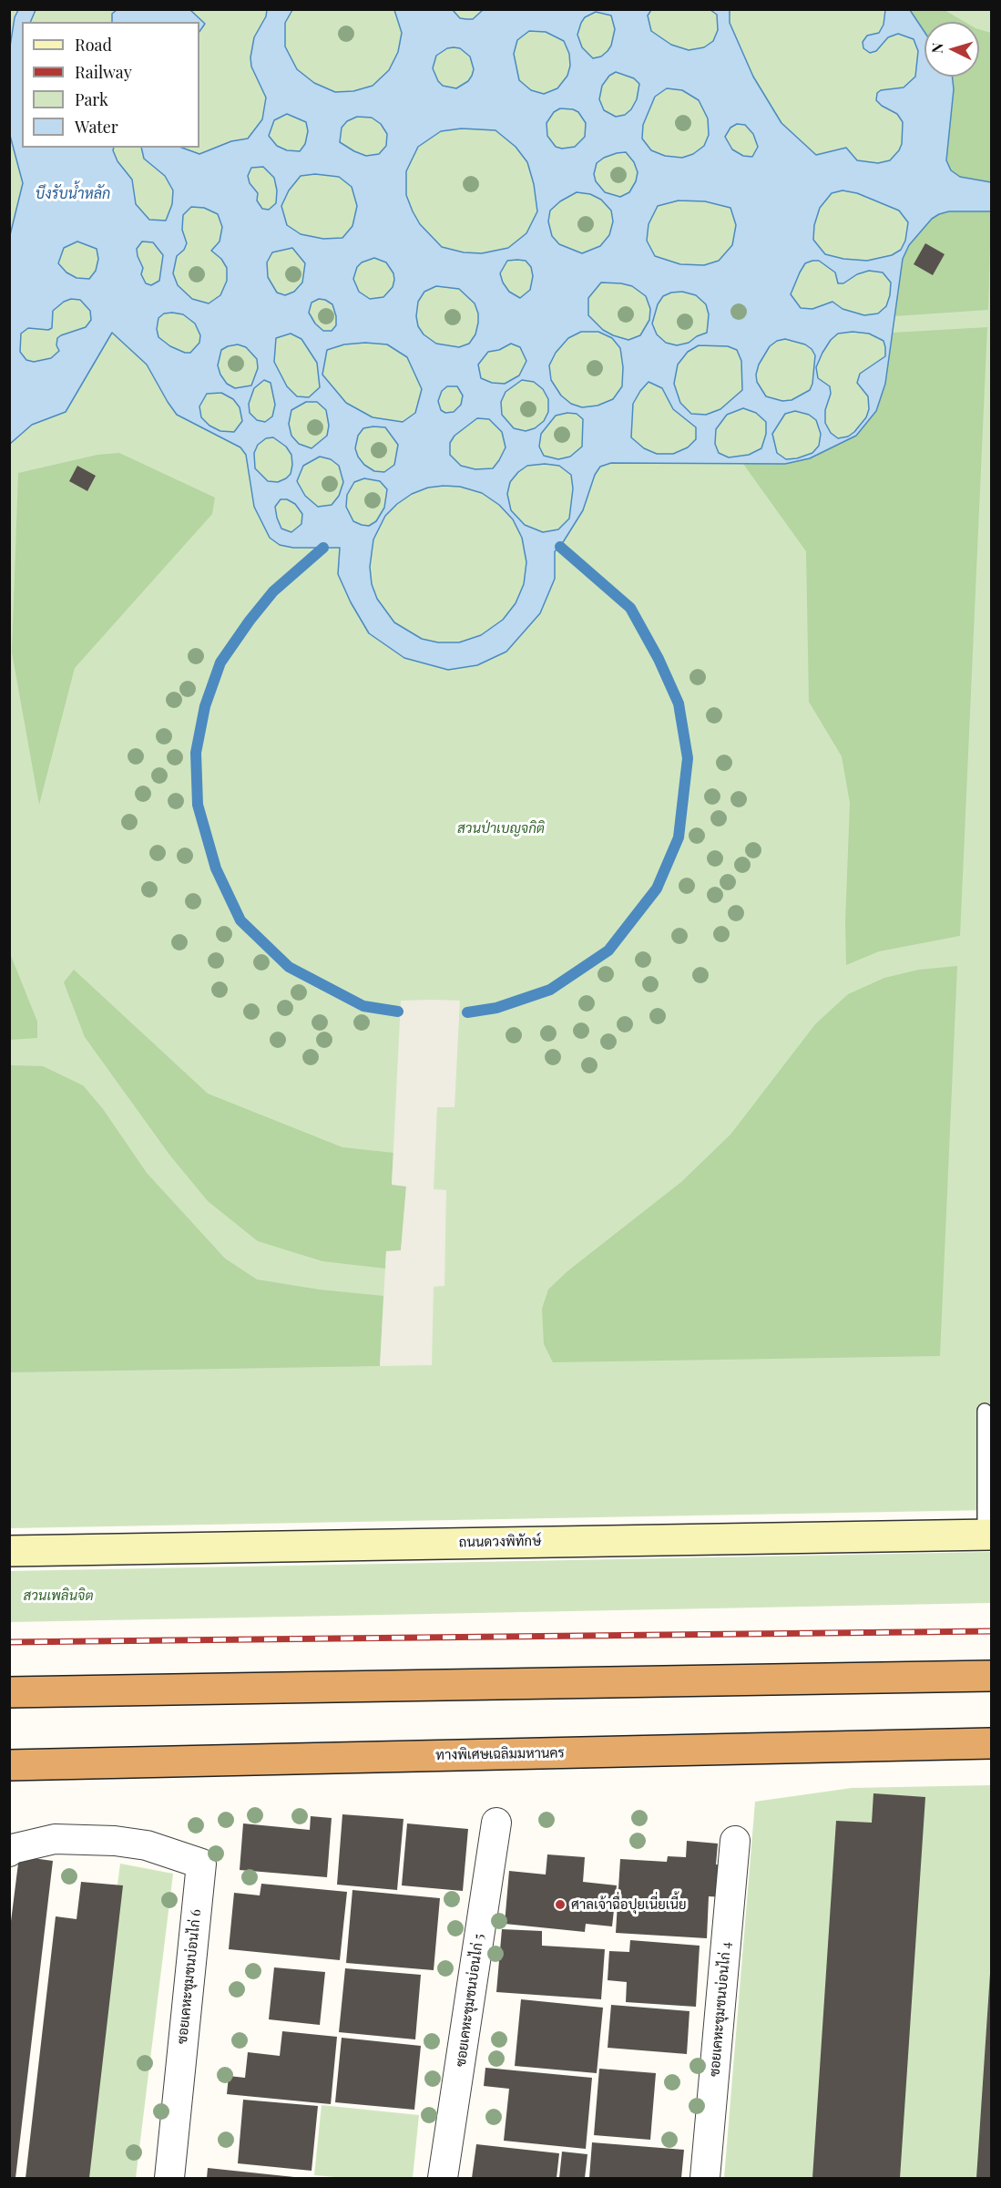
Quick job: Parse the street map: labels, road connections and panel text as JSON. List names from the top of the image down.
{
  "streets": {
    "highway": ["ทางพิเศษเฉลิมมหานคร"],
    "street": [
      "ถนนดวงพิทักษ์",
      "ซอยเคหะชุมชนบ่อนไก่ 6",
      "ซอยเคหะชุมชนบ่อนไก่ 5",
      "ซอยเคหะชุมชนบ่อนไก่ 4"
    ]
  },
  "water": ["บึงรับน้ำหลัก"],
  "parks": ["สวนป่าเบญจกิติ", "สวนเพลินจิต"],
  "places": ["ศาลเจ้าฉื่อปุยเนี่ยเนี้ย"],
  "legend": [
    "Road",
    "Railway",
    "Park",
    "Water"
  ],
  "north": "left"
}
